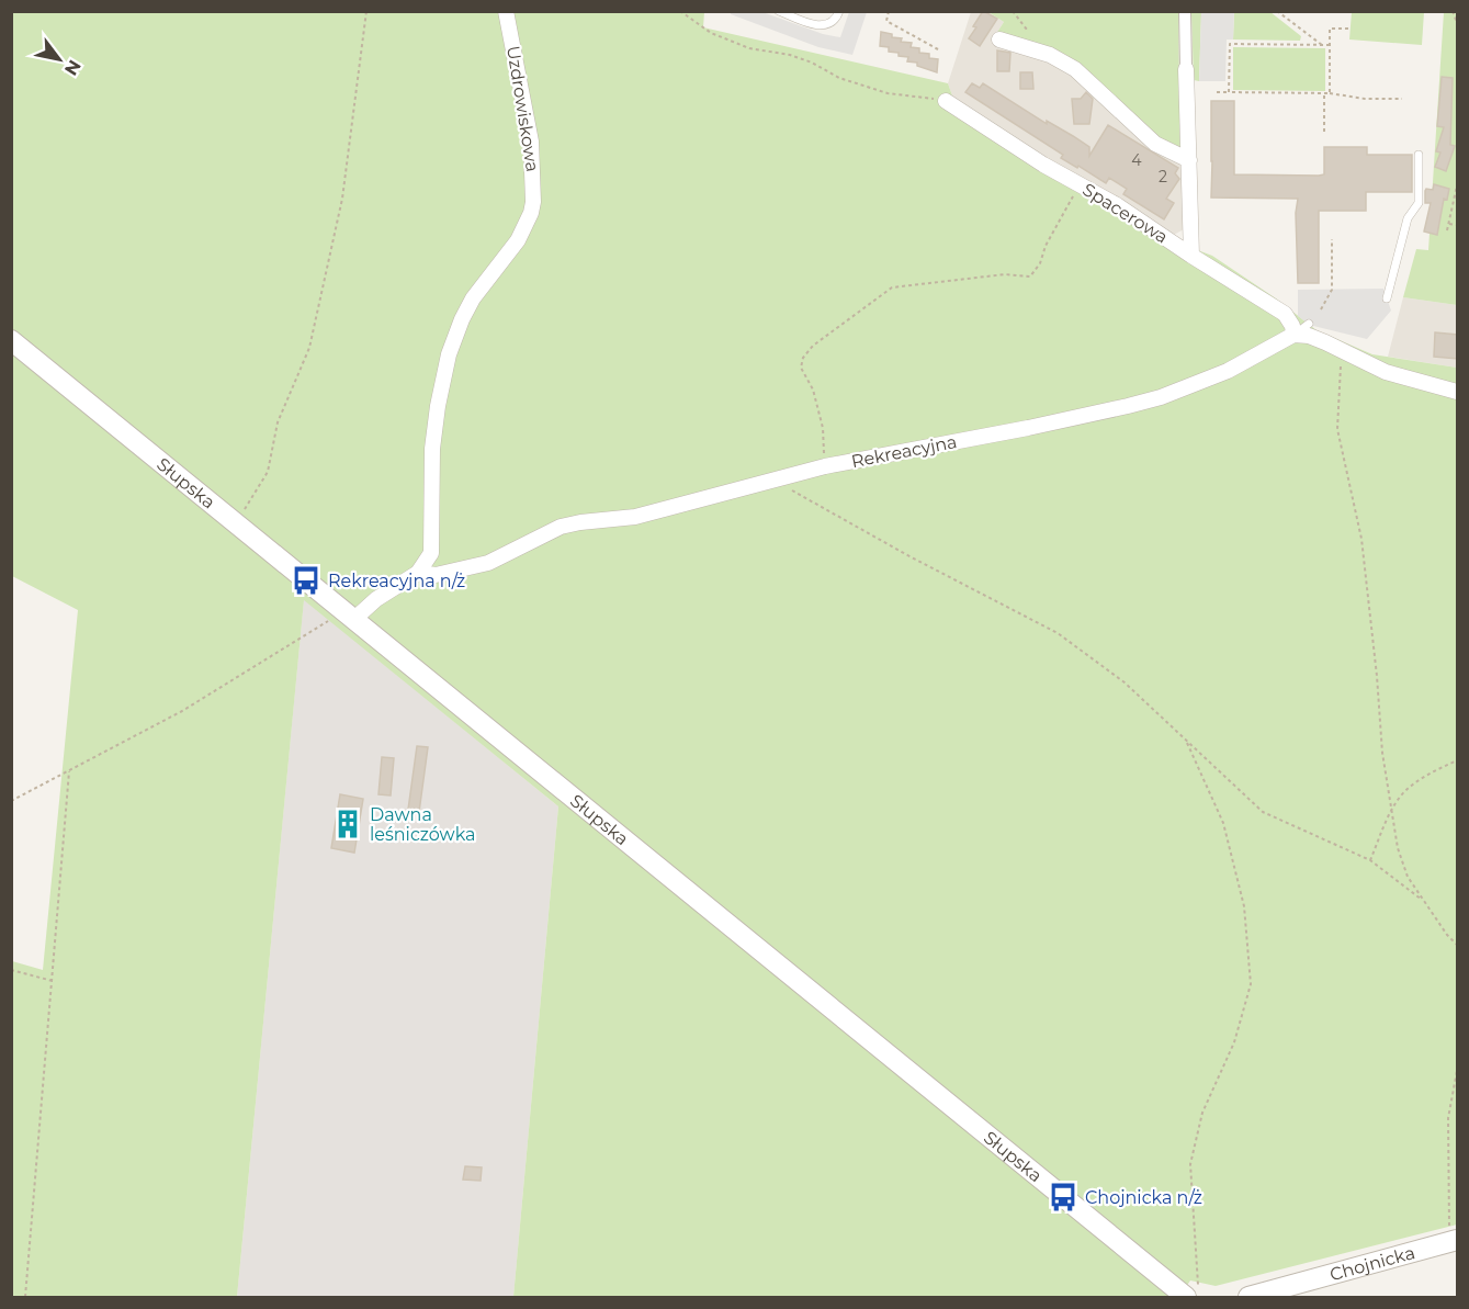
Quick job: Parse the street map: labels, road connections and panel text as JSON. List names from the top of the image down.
{
  "streets": {
    "street": [
      "Uzdrowiskowa",
      "Spacerowa",
      "Rekreacyjna",
      "Słupska",
      "Chojnicka"
    ]
  },
  "crossings": [
    ["Uzdrowiskowa", "Rekreacyjna"],
    ["Spacerowa", "Rekreacyjna"]
  ],
  "places": {
    "bus stop": ["Rekreacyjna n/ż", "Chojnicka n/ż"],
    "building": ["Dawna leśniczówka"]
  },
  "house_numbers": ["4", "2"],
  "north": "bottom right"
}
